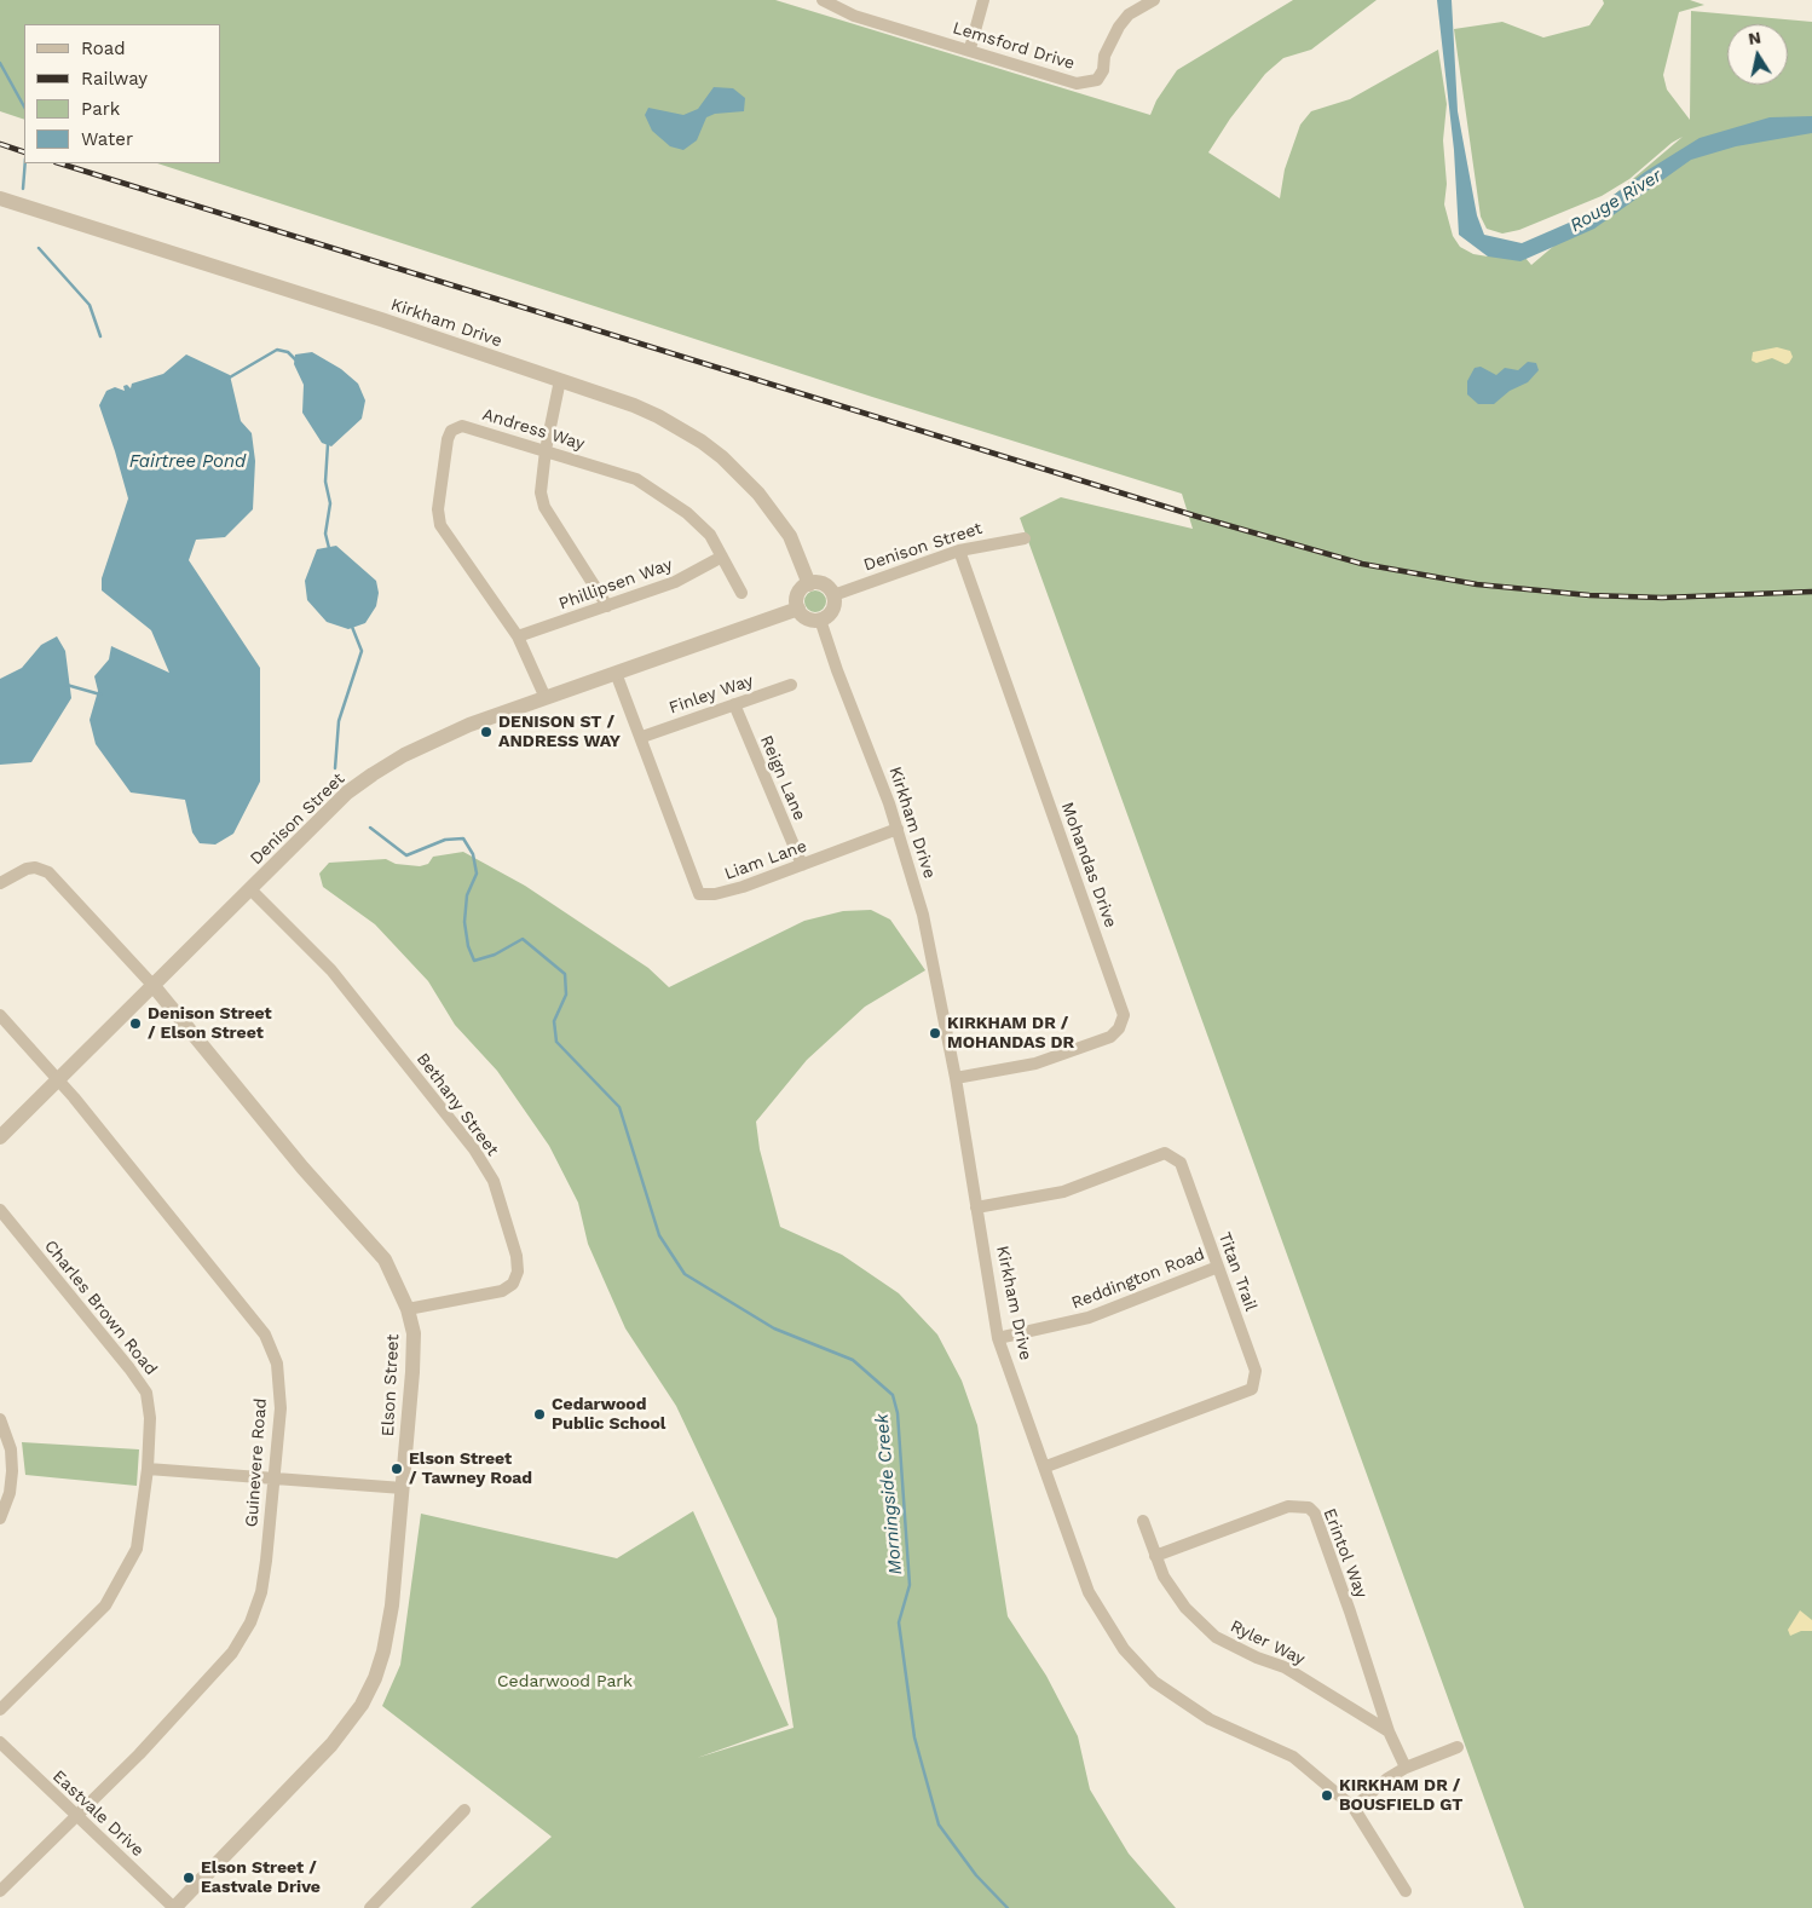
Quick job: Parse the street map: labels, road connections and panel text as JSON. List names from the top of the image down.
{
  "streets": {
    "street": [
      "Lemsford Drive",
      "Kirkham Drive",
      "Andress Way",
      "Denison Street",
      "Phillipsen Way",
      "Finley Way",
      "Reign Lane",
      "Liam Lane",
      "Mohandas Drive",
      "Bethany Street",
      "Titan Trail",
      "Reddington Road",
      "Charles Brown Road",
      "Elson Street",
      "Guinevere Road",
      "Erintol Way",
      "Ryler Way",
      "Eastvale Drive"
    ]
  },
  "crossings": [
    ["Kirkham Drive", "Denison Street"],
    ["Kirkham Drive", "Liam Lane"],
    ["Kirkham Drive", "Mohandas Drive"],
    ["Kirkham Drive", "Titan Trail"],
    ["Kirkham Drive", "Reddington Road"],
    ["Andress Way", "Denison Street"],
    ["Andress Way", "Phillipsen Way"],
    ["Denison Street", "Mohandas Drive"],
    ["Denison Street", "Bethany Street"],
    ["Denison Street", "Elson Street"],
    ["Denison Street", "Guinevere Road"],
    ["Finley Way", "Reign Lane"],
    ["Finley Way", "Liam Lane"],
    ["Reign Lane", "Liam Lane"],
    ["Bethany Street", "Elson Street"],
    ["Titan Trail", "Reddington Road"],
    ["Elson Street", "Eastvale Drive"],
    ["Guinevere Road", "Eastvale Drive"],
    ["Erintol Way", "Ryler Way"]
  ],
  "water": ["Rouge River", "Fairtree Pond", "Morningside Creek"],
  "parks": ["Cedarwood Park"],
  "places": [
    "DENISON ST / ANDRESS WAY",
    "Denison Street / Elson Street",
    "KIRKHAM DR / MOHANDAS DR",
    "Cedarwood Public School",
    "Elson Street / Tawney Road",
    "KIRKHAM DR / BOUSFIELD GT",
    "Elson Street / Eastvale Drive"
  ],
  "legend": [
    "Road",
    "Railway",
    "Park",
    "Water"
  ],
  "north": "top"
}
